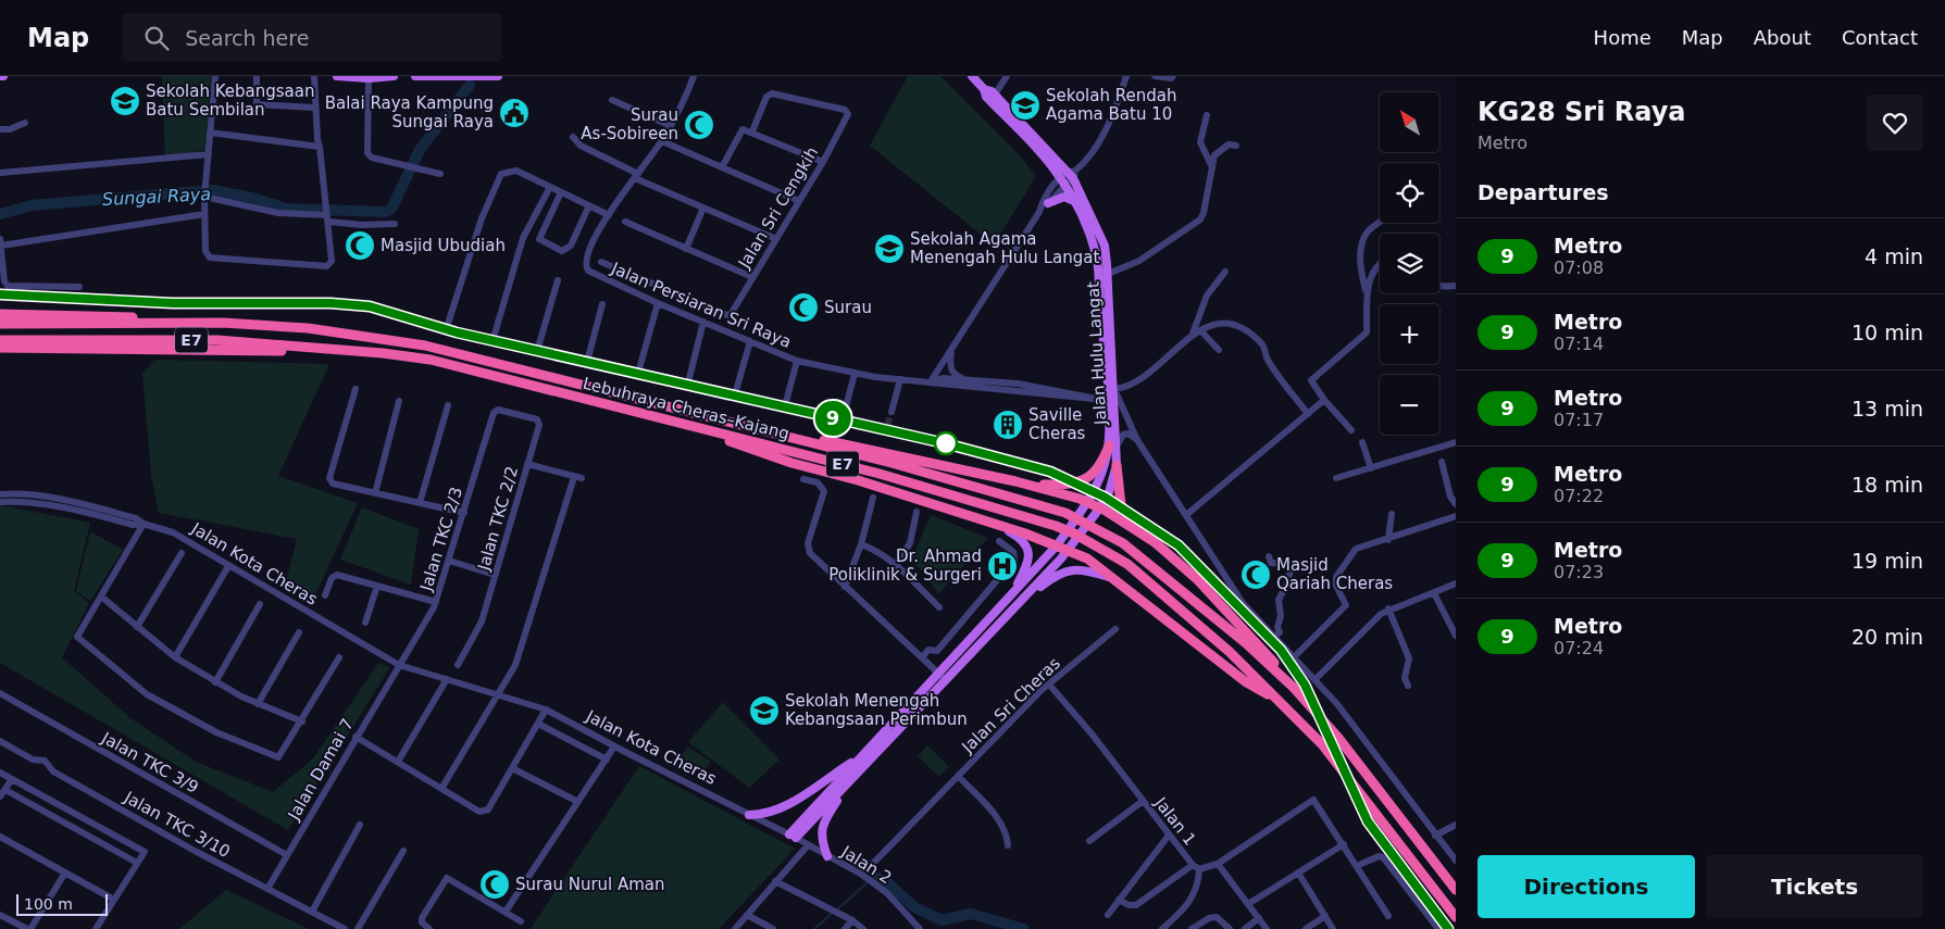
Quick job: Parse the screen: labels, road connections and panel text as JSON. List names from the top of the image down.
{
  "streets": {
    "highway": ["E7", "Lebuhraya Cheras–Kajang"],
    "main road": ["Jalan Hulu Langat"],
    "street": [
      "Jalan Sri Cengkih",
      "Jalan Persiaran Sri Raya",
      "Jalan TKC 2/2",
      "Jalan TKC 2/3",
      "Jalan Kota Cheras",
      "Jalan Sri Cheras",
      "Jalan TKC 3/9",
      "Jalan Damai 7",
      "Jalan 1",
      "Jalan TKC 3/10",
      "Jalan 2"
    ]
  },
  "crossings": [
    ["Jalan TKC 2/2", "Jalan TKC 2/3"],
    ["Jalan TKC 2/3", "Jalan Kota Cheras"],
    ["Jalan TKC 2/3", "Jalan Damai 7"],
    ["Jalan Kota Cheras", "Jalan Damai 7"],
    ["Jalan Kota Cheras", "Jalan 2"],
    ["Jalan Sri Cheras", "Jalan 1"],
    ["Jalan Sri Cheras", "Jalan 2"],
    ["Jalan TKC 3/9", "Jalan Damai 7"],
    ["Jalan Damai 7", "Jalan TKC 3/10"]
  ],
  "water": ["Sungai Raya"],
  "places": {
    "school or university": [
      "Sekolah Kebangsaan Batu Sembilan",
      "Sekolah Rendah Agama Batu 10",
      "Sekolah Agama Menengah Hulu Langat",
      "Sekolah Menengah Kebangsaan Perimbun"
    ],
    "public building": ["Balai Raya Kampung Sungai Raya"],
    "mosque": [
      "Surau As-Sobireen",
      "Masjid Ubudiah",
      "Surau",
      "Masjid Qariah Cheras",
      "Surau Nurul Aman"
    ],
    "building": ["Saville Cheras"],
    "hospital": ["Dr. Ahmad Poliklinik & Surgeri"]
  },
  "lines": ["metro line 9"],
  "scale_bar": "100 m",
  "north": "top left",
  "page": {
    "header": "Map",
    "search": "Search here",
    "nav": [
      "Home",
      "Map",
      "About",
      "Contact"
    ],
    "on_map": "9",
    "heading": [
      ["KG28 Sri Raya", "Metro"],
      "Departures"
    ],
    "map_buttons": ["+", "−"],
    "list": [
      {
        "mark": "9",
        "name": "Metro",
        "note": "07:08",
        "value": "4 min"
      },
      {
        "mark": "9",
        "name": "Metro",
        "note": "07:14",
        "value": "10 min"
      },
      {
        "mark": "9",
        "name": "Metro",
        "note": "07:17",
        "value": "13 min"
      },
      {
        "mark": "9",
        "name": "Metro",
        "note": "07:22",
        "value": "18 min"
      },
      {
        "mark": "9",
        "name": "Metro",
        "note": "07:23",
        "value": "19 min"
      },
      {
        "mark": "9",
        "name": "Metro",
        "note": "07:24",
        "value": "20 min"
      }
    ],
    "buttons": ["Directions", "Tickets"],
    "scale": "100 m"
  }
}
